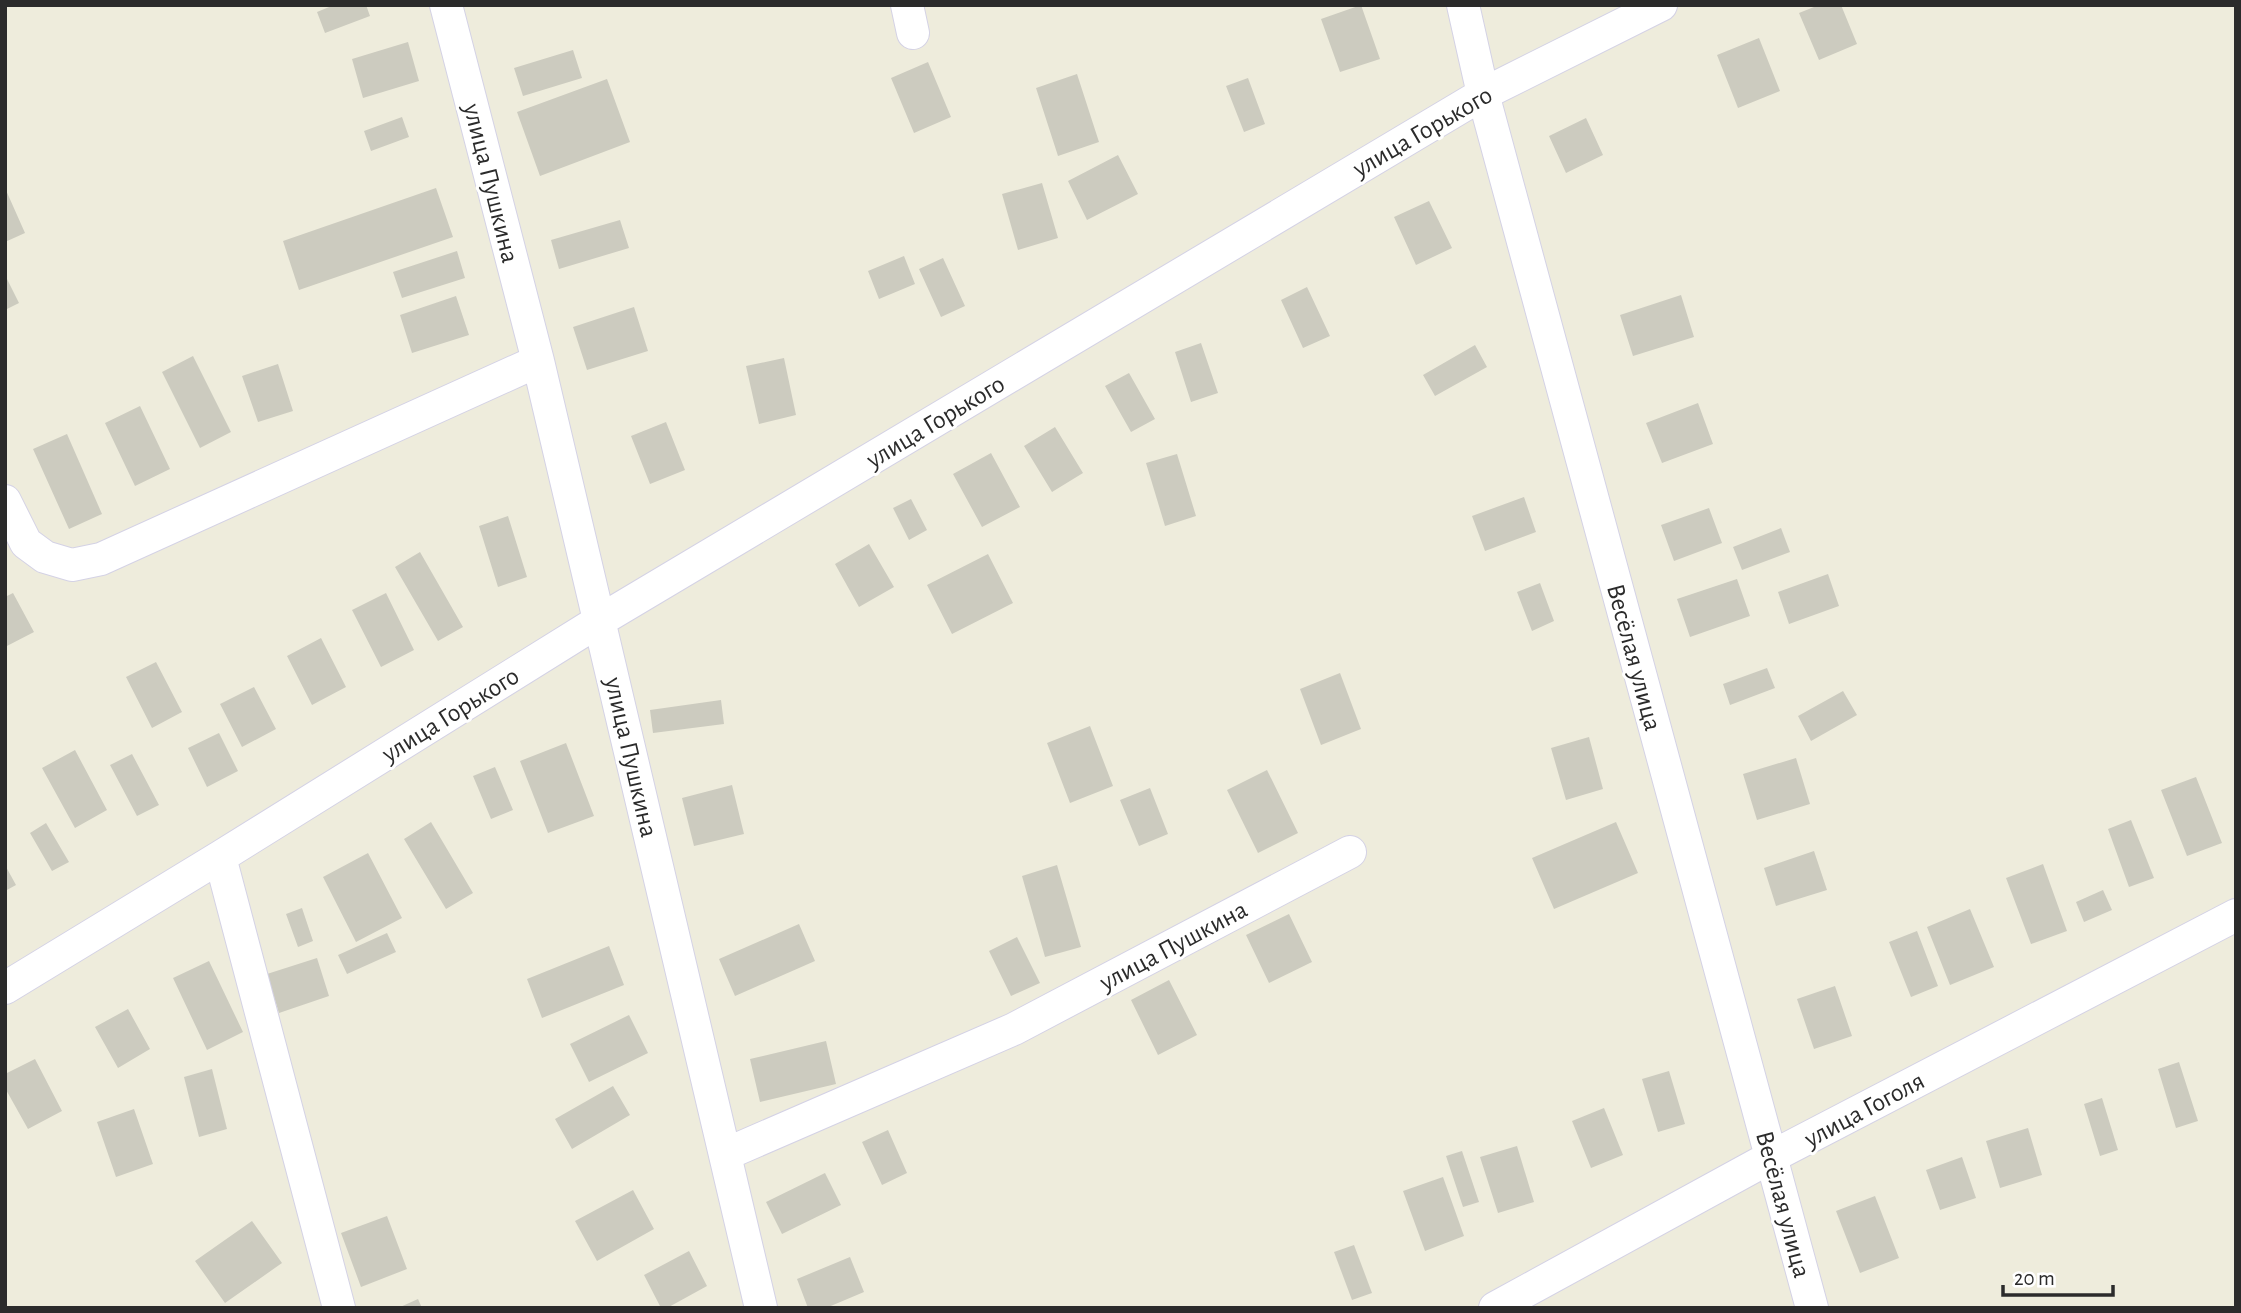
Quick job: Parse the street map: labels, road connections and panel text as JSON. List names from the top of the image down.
{
  "streets": {
    "street": [
      "улица Горького",
      "улица Пушкина",
      "Весёлая улица",
      "улица Гоголя"
    ]
  },
  "crossings": [
    ["улица Горького", "улица Пушкина"],
    ["улица Горького", "Весёлая улица"],
    ["Весёлая улица", "улица Гоголя"]
  ],
  "scale_bar": "20 m"
}
